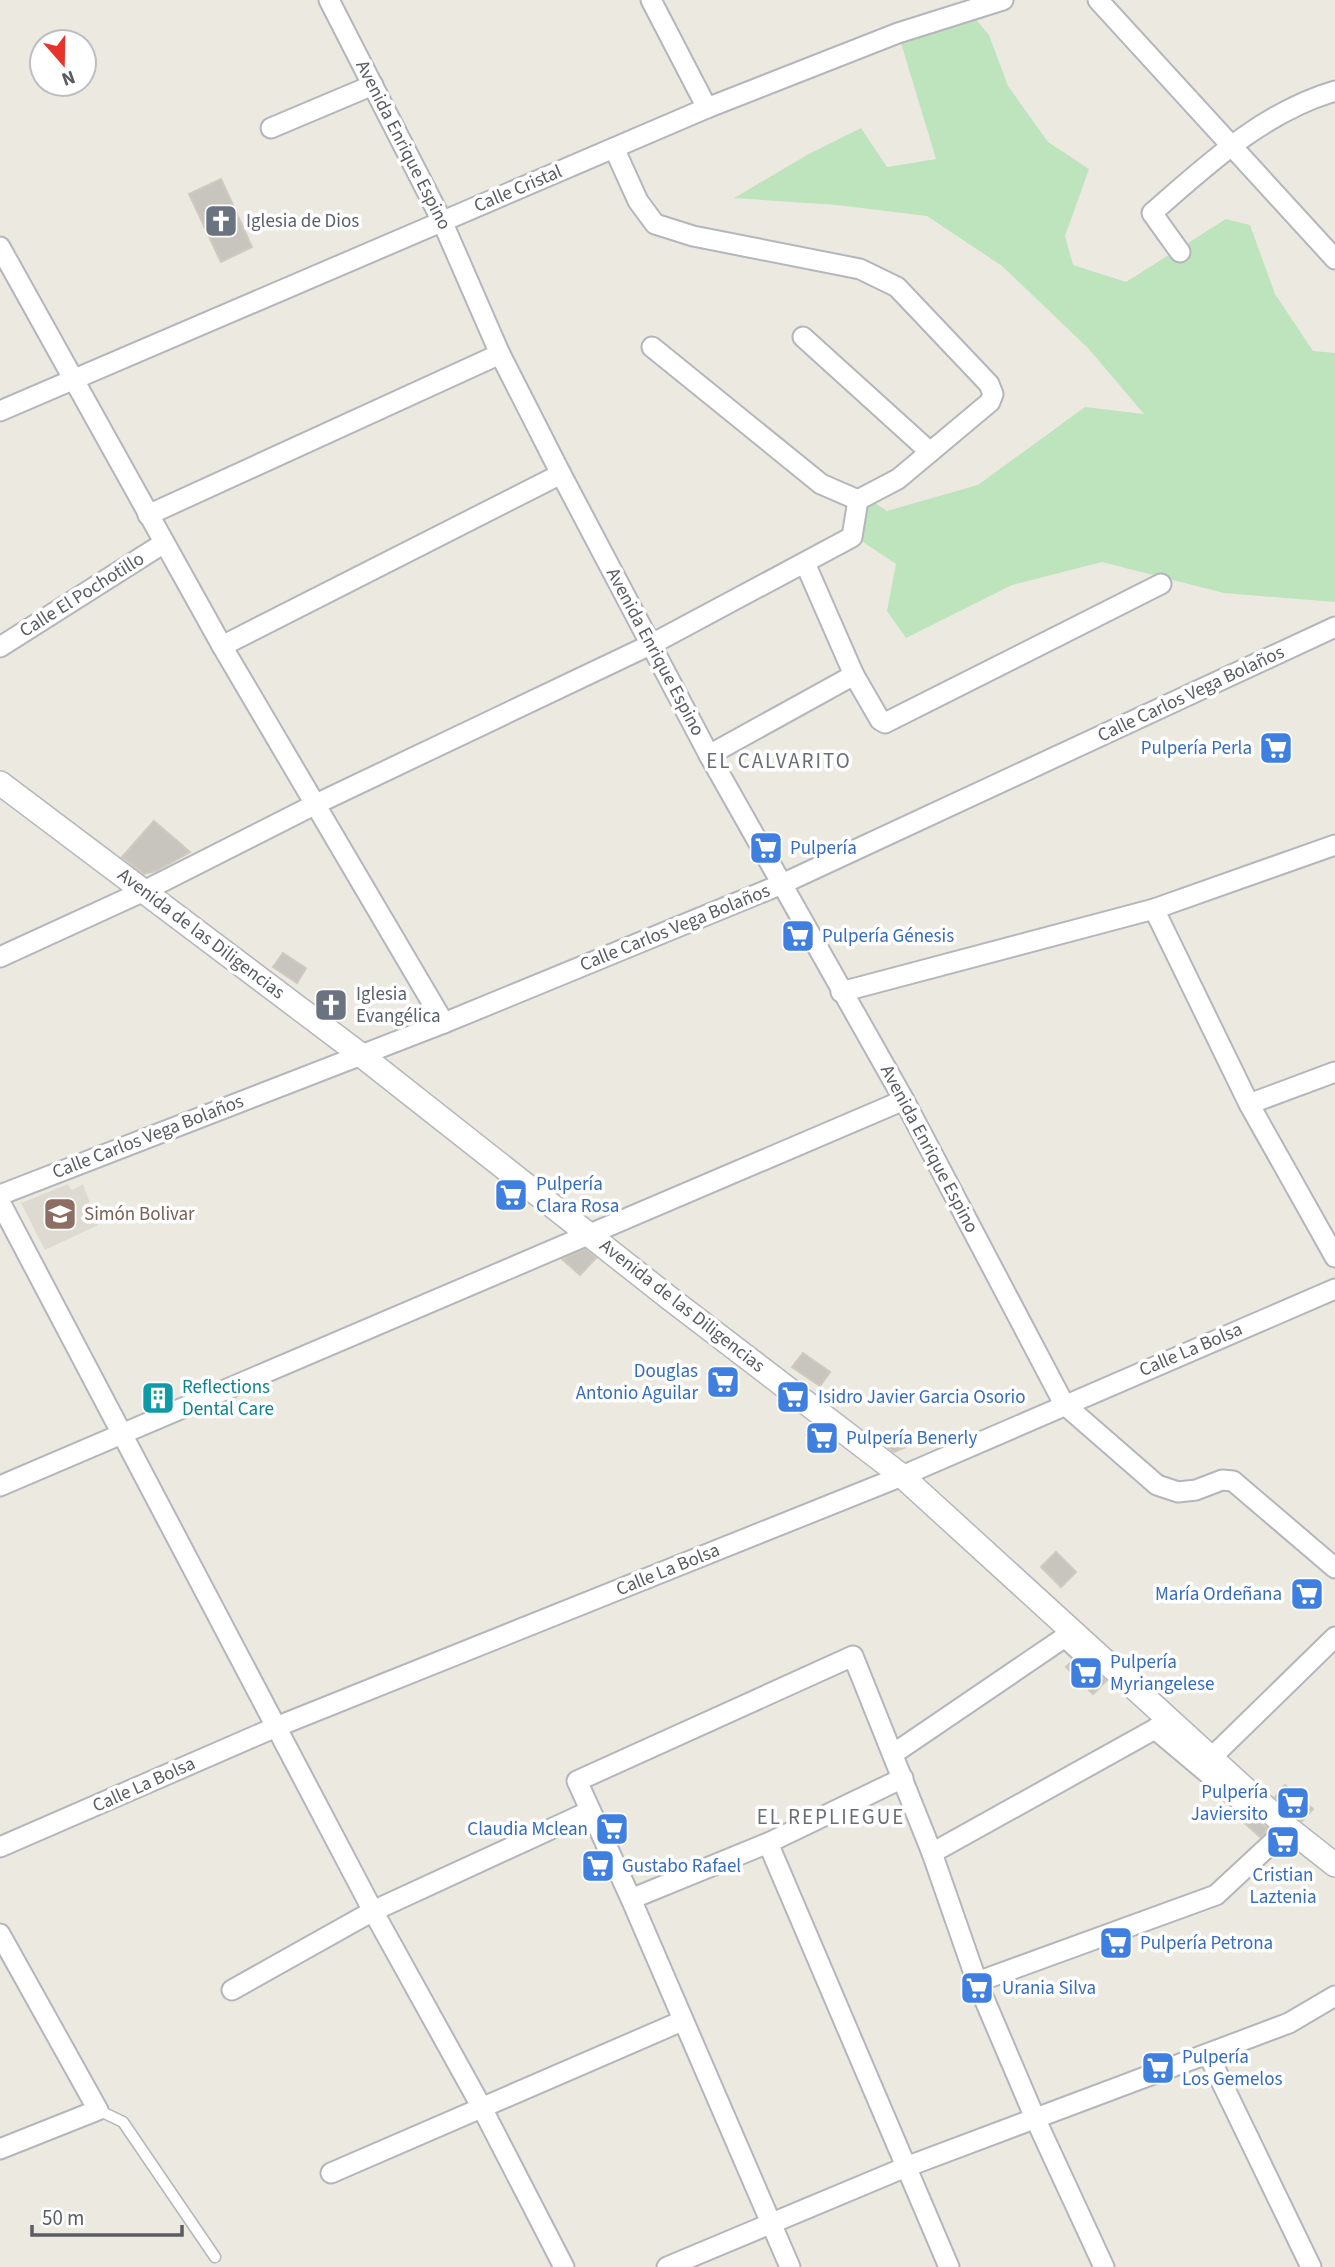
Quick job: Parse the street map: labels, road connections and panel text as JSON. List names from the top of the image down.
{
  "streets": {
    "street": [
      "Avenida Enrique Espino",
      "Calle Cristal",
      "Calle El Pochotillo",
      "Calle Carlos Vega Bolaños",
      "Avenida de las Diligencias",
      "Calle La Bolsa"
    ]
  },
  "crossings": [
    ["Avenida Enrique Espino", "Calle Cristal"],
    ["Avenida Enrique Espino", "Calle Carlos Vega Bolaños"],
    ["Avenida Enrique Espino", "Calle La Bolsa"],
    ["Calle Carlos Vega Bolaños", "Avenida de las Diligencias"],
    ["Avenida de las Diligencias", "Calle La Bolsa"]
  ],
  "districts": ["EL CALVARITO", "EL REPLIEGUE"],
  "places": {
    "church": ["Iglesia de Dios", "Iglesia Evangélica"],
    "supermarket": [
      "Pulpería Perla",
      "Pulpería",
      "Pulpería Génesis",
      "Pulpería Clara Rosa",
      "Douglas Antonio Aguilar",
      "Isidro Javier Garcia Osorio",
      "Pulpería Benerly",
      "María Ordeñana",
      "Pulpería Myriangelese",
      "Pulpería Javiersito",
      "Claudia Mclean",
      "Cristian Laztenia",
      "Gustabo Rafael",
      "Pulpería Petrona",
      "Urania Silva",
      "Pulpería Los Gemelos"
    ],
    "school or university": ["Simón Bolivar"],
    "building": ["Reflections Dental Care"]
  },
  "scale_bar": "50 m",
  "north": "bottom"
}
